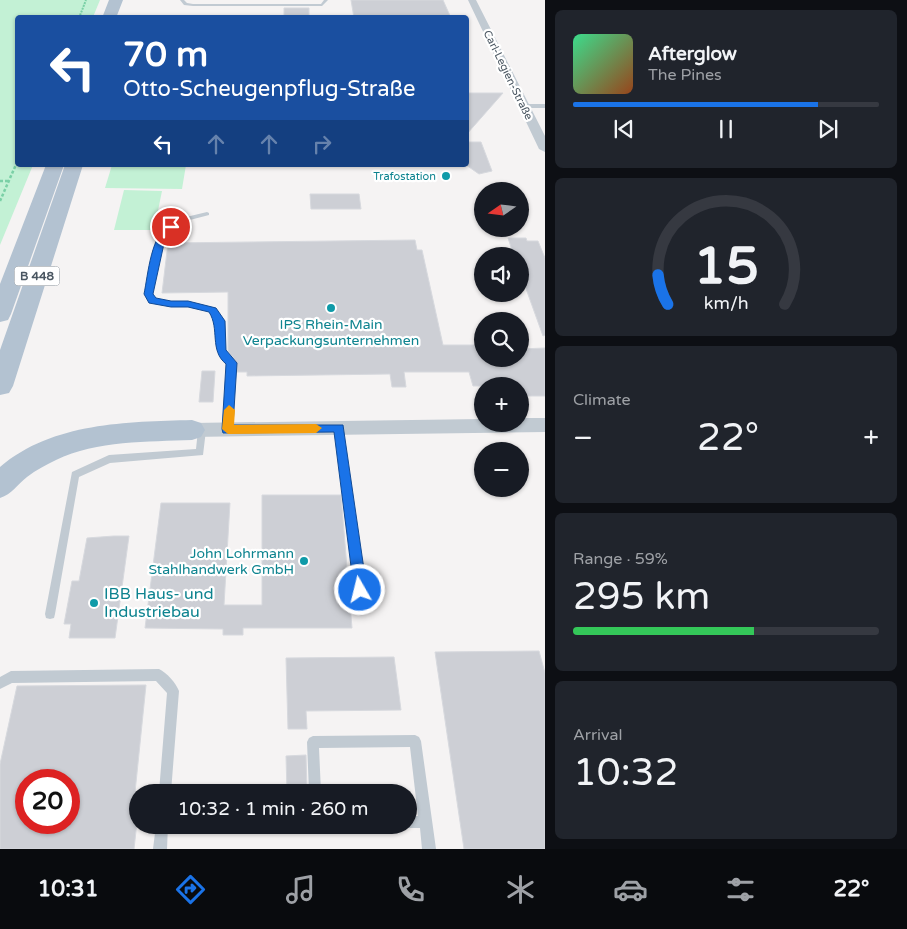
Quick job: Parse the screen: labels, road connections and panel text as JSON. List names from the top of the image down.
{
  "streets": {
    "main road": ["B 448"],
    "street": ["Carl-Legien-Straße"]
  },
  "places": [
    "Trafostation",
    "IPS Rhein-Main Verpackungsunternehmen",
    "John Lohrmann Stahlhandwerk GmbH",
    "IBB Haus- und Industriebau"
  ],
  "north": "left",
  "page": {
    "turn": ["70 m", "Otto-Scheugenpflug-Straße"],
    "song": ["Afterglow", "The Pines"],
    "map_buttons": ["+", "−"],
    "tile": [
      "Climate",
      ["Range · 59%", "295 km"],
      ["Arrival", "10:32"]
    ],
    "heat": ["−", "22°", "+"],
    "limit": "20",
    "trip": "10:32 · 1 min · 260 m",
    "tabs": ["10:31", "22°"],
    "gauge": ["15", "km/h"]
  }
}
